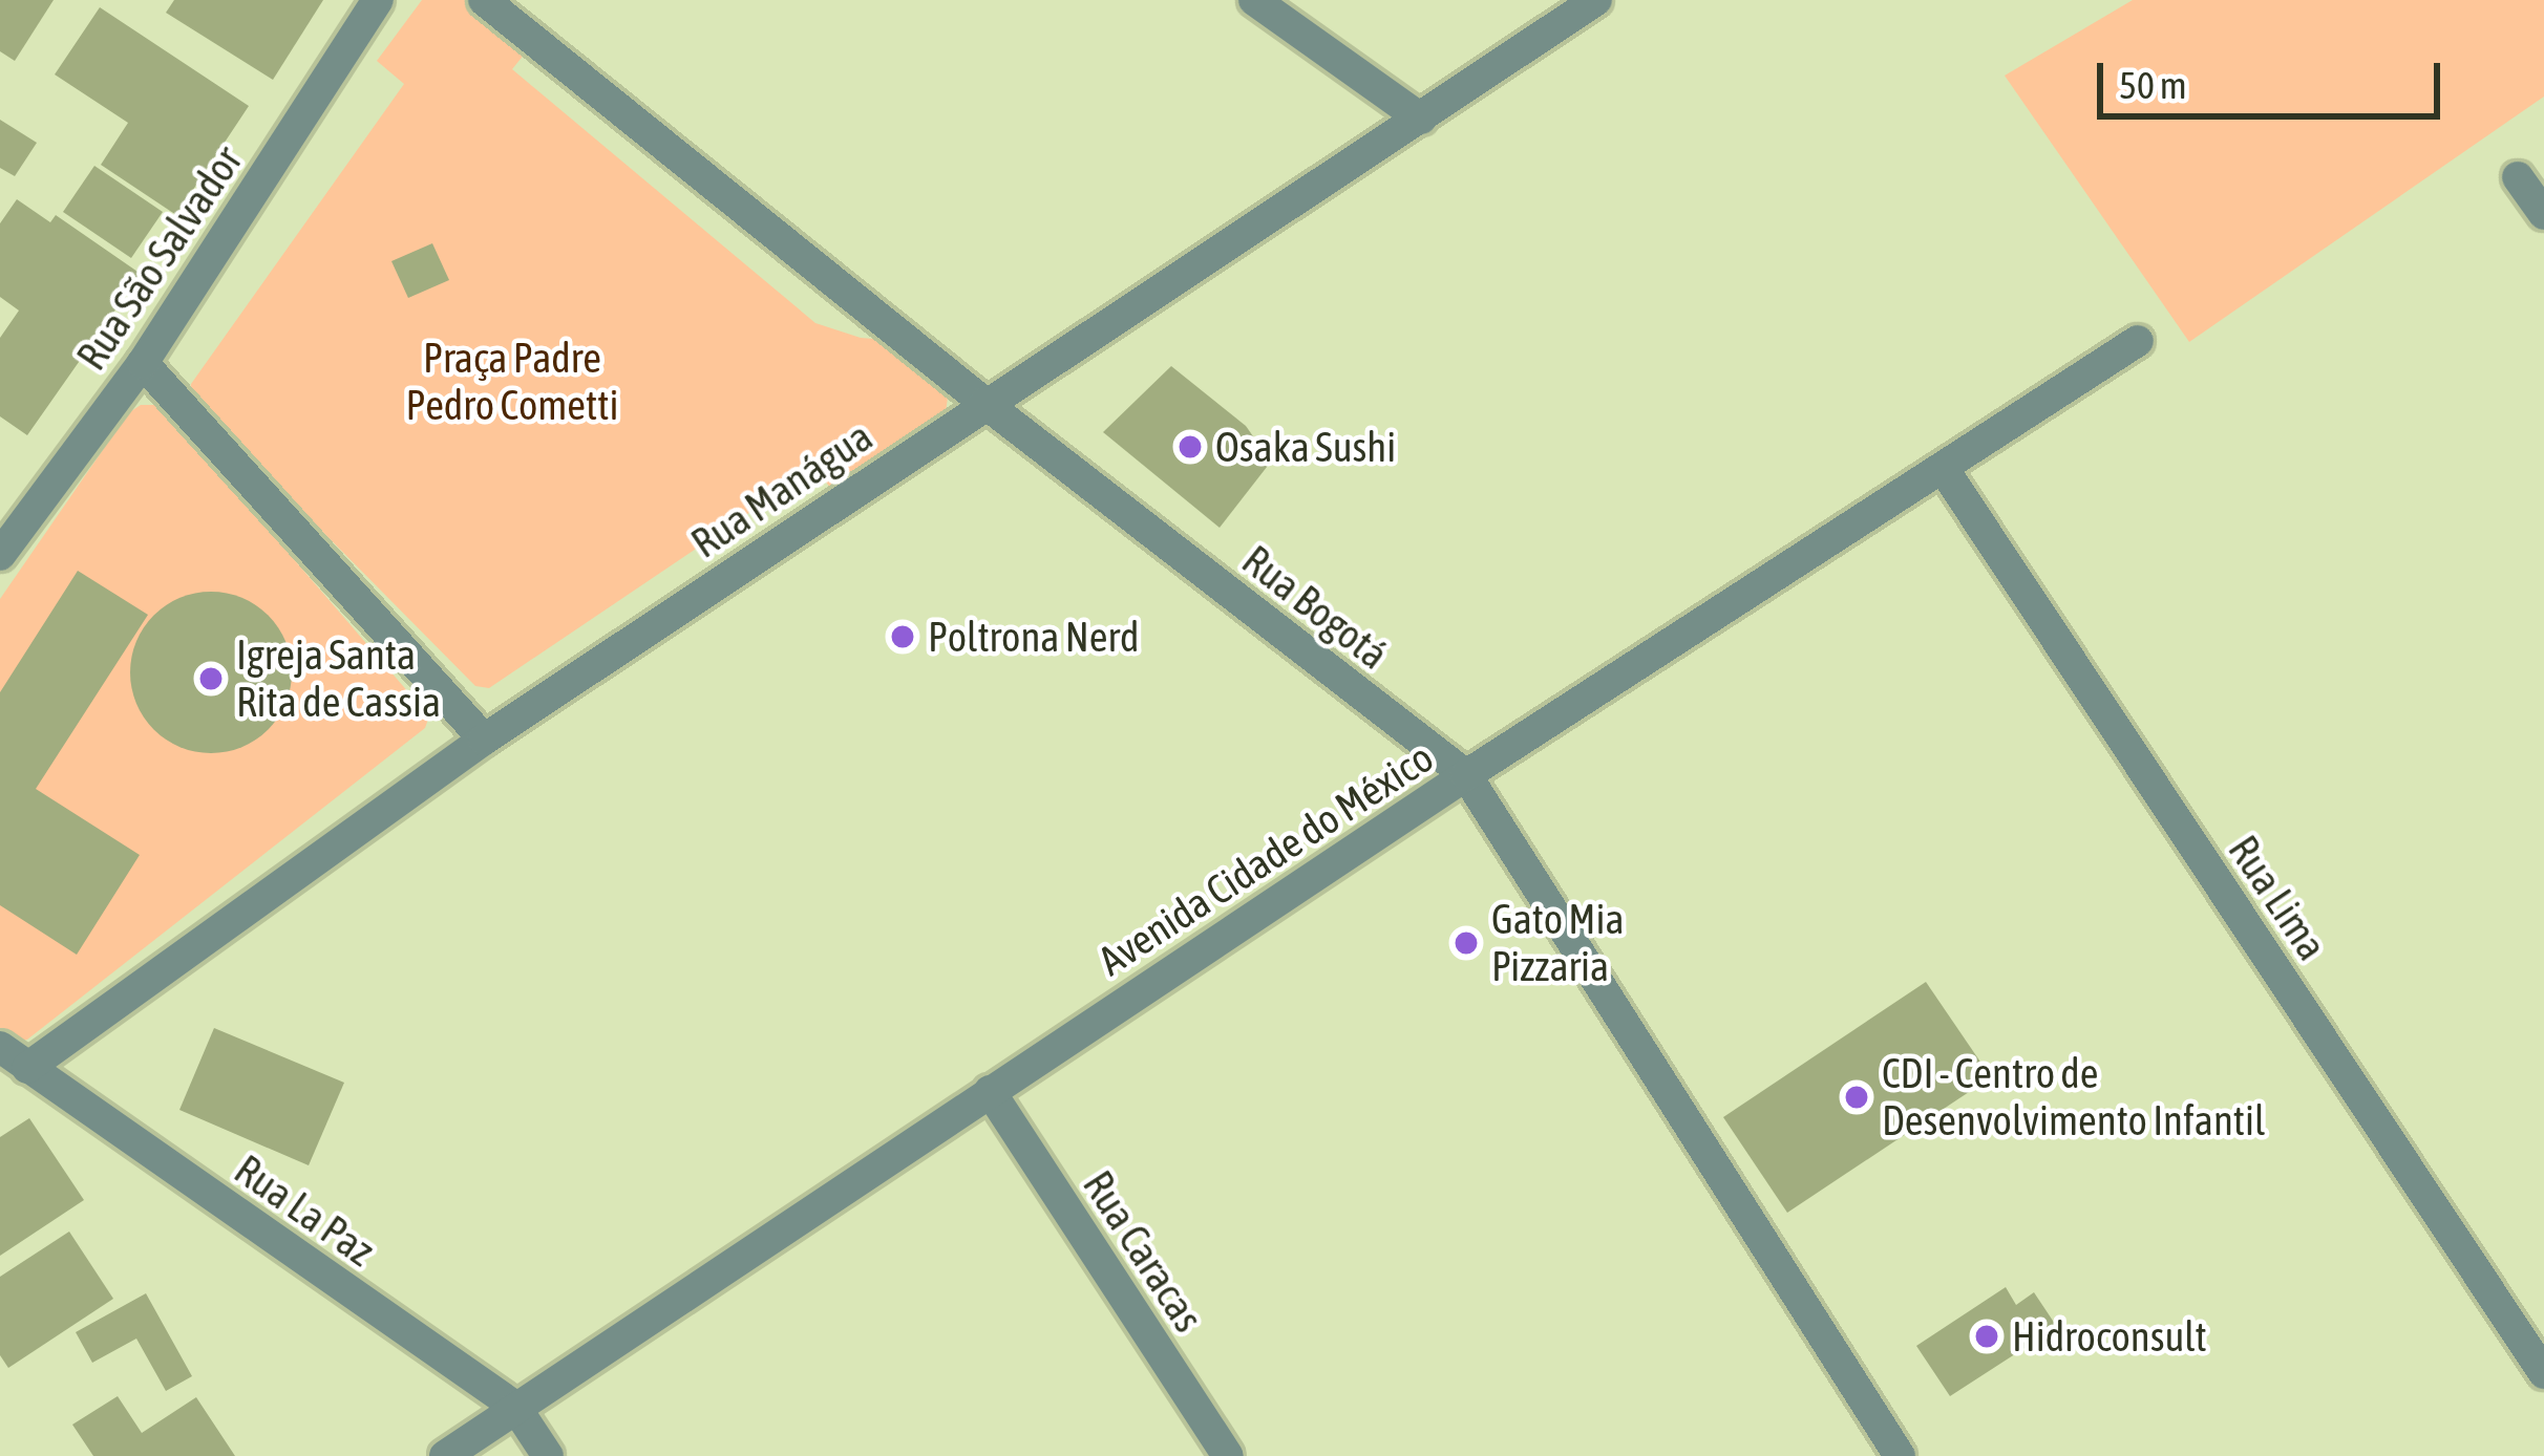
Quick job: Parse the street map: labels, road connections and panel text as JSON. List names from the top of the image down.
{
  "streets": {
    "street": [
      "Rua São Salvador",
      "Rua Manágua",
      "Rua Bogotá",
      "Avenida Cidade do México",
      "Rua Lima",
      "Rua La Paz",
      "Rua Caracas"
    ]
  },
  "crossings": [
    ["Rua Manágua", "Rua Bogotá"],
    ["Rua Manágua", "Rua La Paz"],
    ["Rua Bogotá", "Avenida Cidade do México"],
    ["Avenida Cidade do México", "Rua Lima"],
    ["Avenida Cidade do México", "Rua La Paz"],
    ["Avenida Cidade do México", "Rua Caracas"]
  ],
  "parks": ["Praça Padre Pedro Cometti"],
  "places": [
    "Osaka Sushi",
    "Poltrona Nerd",
    "Igreja Santa Rita de Cassia",
    "Gato Mia Pizzaria",
    "CDI - Centro de Desenvolvimento Infantil",
    "Hidroconsult"
  ],
  "scale_bar": "50 m"
}
